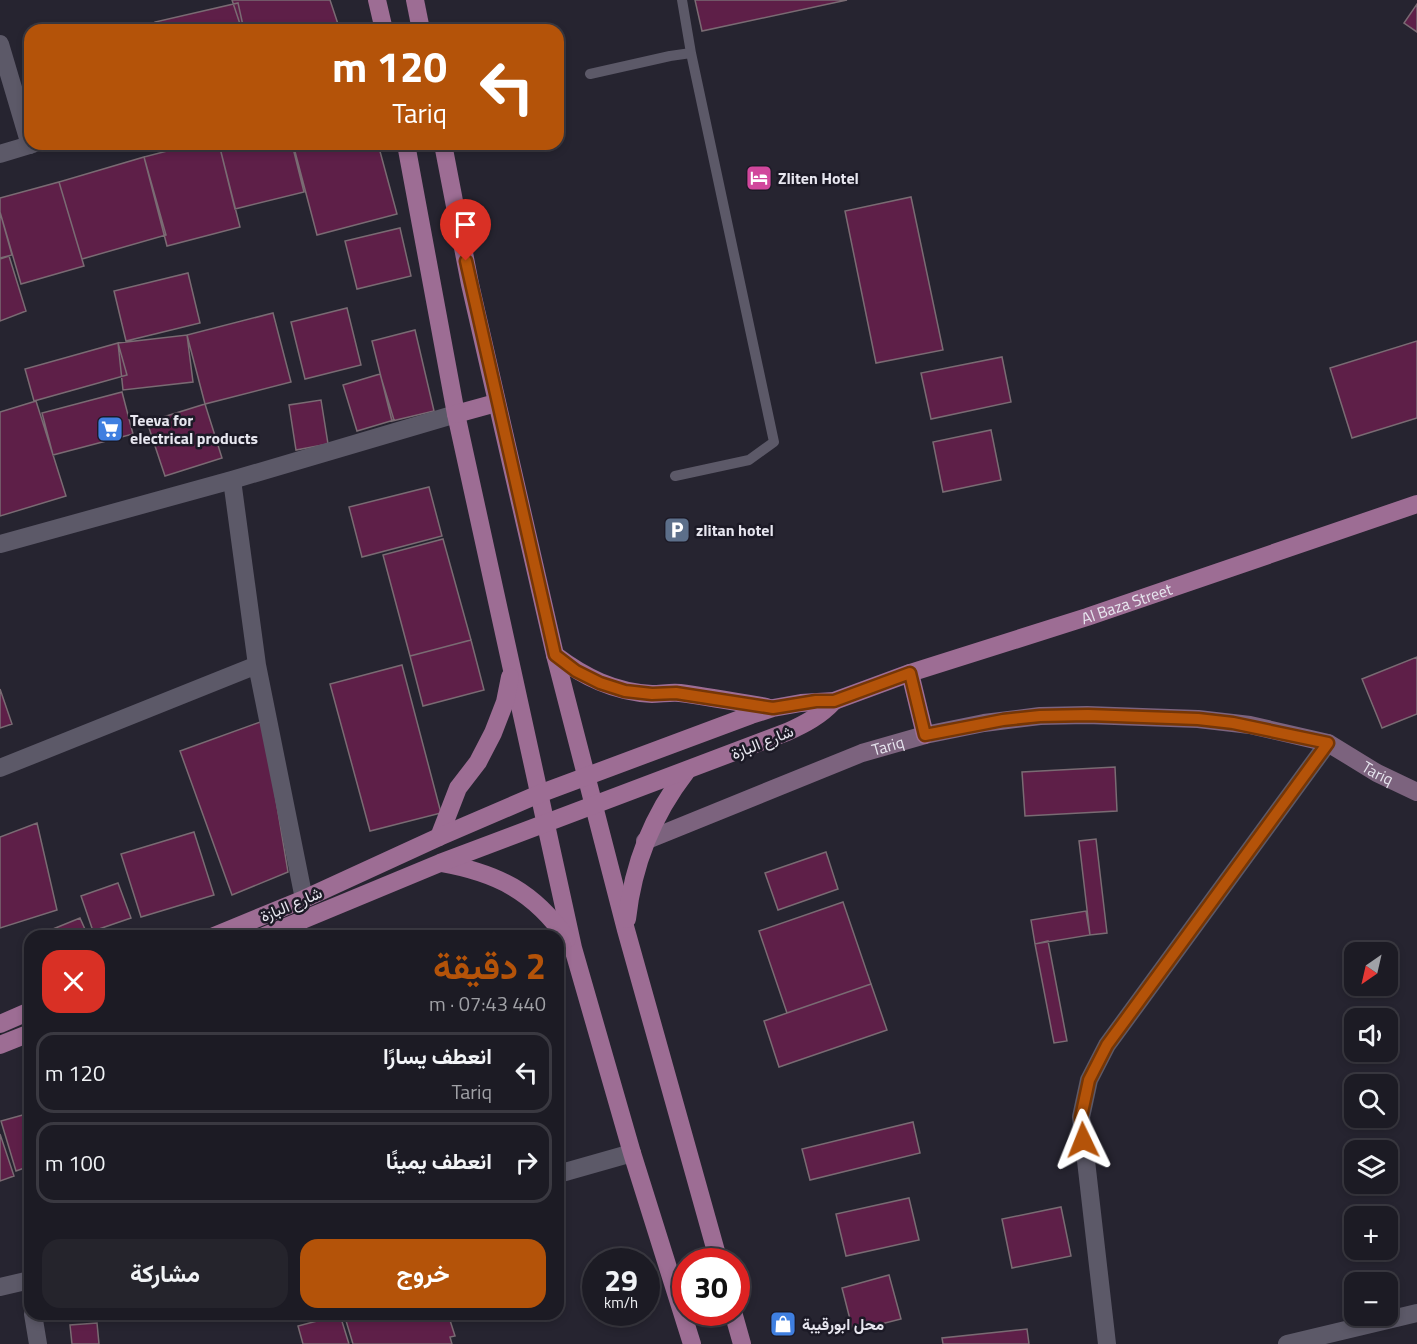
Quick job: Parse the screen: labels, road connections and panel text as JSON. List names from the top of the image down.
{
  "streets": {
    "main road": ["Al Baza Street", "شارع البازة", "Tariq"]
  },
  "crossings": [
    ["Al Baza Street", "شارع البازة"]
  ],
  "places": {
    "hotel": ["Zliten Hotel"],
    "supermarket": ["Teeva for electrical products"],
    "parking": ["zlitan hotel"],
    "shop": ["محل ابورقيبة"]
  },
  "north": "bottom left",
  "page": {
    "turn": ["120 m", "Tariq"],
    "heading": ["2 دقيقة", "440 m · 07:43"],
    "map_buttons": ["+", "−"],
    "list": [
      {
        "name": "انعطف يسارًا",
        "note": "Tariq",
        "value": "120 m"
      },
      {
        "name": "انعطف يمينًا",
        "value": "100 m"
      }
    ],
    "buttons": ["خروج", "مشاركة"],
    "speed": "29 km/h",
    "limit": "30"
  }
}
